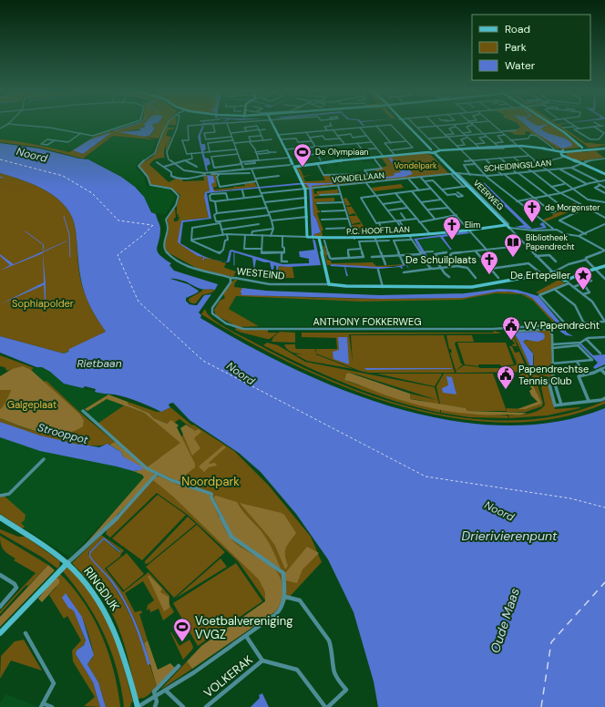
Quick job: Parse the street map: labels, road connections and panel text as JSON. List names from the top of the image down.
{
  "streets": {
    "street": [
      "SCHEIDINGSLAAN",
      "VONDELLAAN",
      "VEERWEG",
      "P.C. HOOFTLAAN",
      "WESTEIND",
      "ANTHONY FOKKERWEG",
      "RINGDIJK",
      "VOLKERAK"
    ]
  },
  "crossings": [
    ["SCHEIDINGSLAAN", "VONDELLAAN"],
    ["SCHEIDINGSLAAN", "VEERWEG"],
    ["VONDELLAAN", "VEERWEG"],
    ["VEERWEG", "P.C. HOOFTLAAN"],
    ["WESTEIND", "ANTHONY FOKKERWEG"]
  ],
  "water": [
    "Noord",
    "Rietbaan",
    "Strooppot",
    "Drierivierenpunt",
    "Oude Maas"
  ],
  "parks": [
    "Vondelpark",
    "Sophiapolder",
    "Galgeplaat",
    "Noordpark"
  ],
  "places": {
    "sports": ["De Olympiaan", "Voetbalvereniging VVGZ"],
    "church": ["de Morgenster", "Elim", "De Schuilplaats"],
    "library": ["Bibliotheek Papendrecht"],
    "place": ["De Ertepeller"],
    "public building": ["VV Papendrecht", "Papendrechtse Tennis Club"]
  },
  "legend": ["Road", "Park", "Water"]
}
